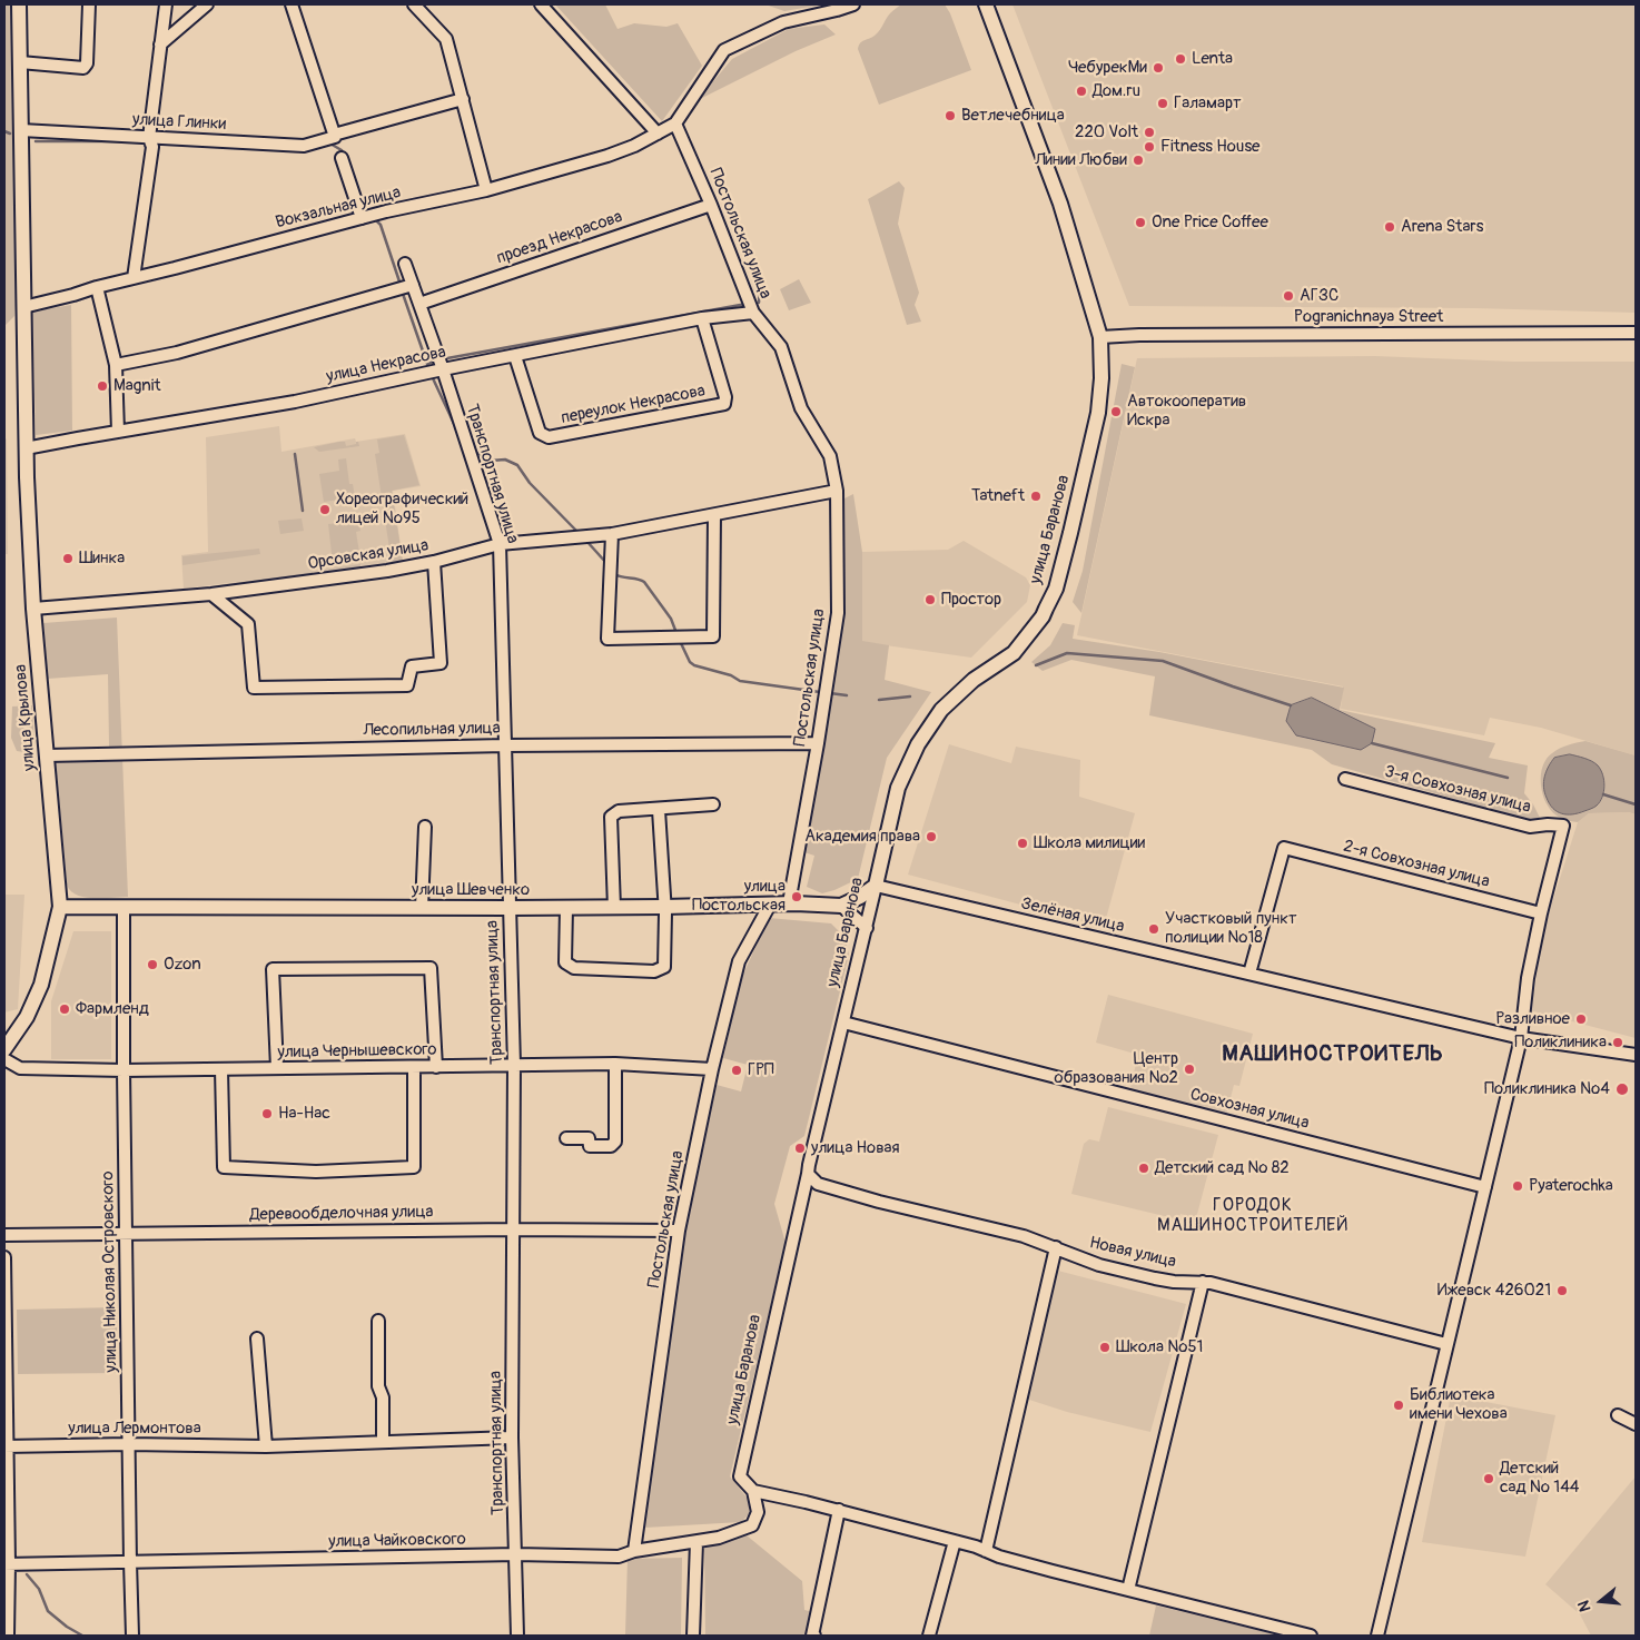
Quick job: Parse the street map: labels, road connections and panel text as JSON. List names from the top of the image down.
{
  "streets": {
    "main road": ["улица Баранова", "улица Крылова", "улица Шевченко"],
    "street": [
      "улица Глинки",
      "Вокзальная улица",
      "Постольская улица",
      "проезд Некрасова",
      "Pogranichnaya Street",
      "улица Некрасова",
      "переулок Некрасова",
      "Транспортная улица",
      "Орсовская улица",
      "Лесопильная улица",
      "3-я Совхозная улица",
      "2-я Совхозная улица",
      "Зелёная улица",
      "улица Чернышевского",
      "Совхозная улица",
      "Деревообделочная улица",
      "Новая улица",
      "улица Николая Островского",
      "улица Лермонтова",
      "улица Чайковского"
    ]
  },
  "crossings": [
    ["улица Глинки", "улица Крылова"],
    ["Вокзальная улица", "Постольская улица"],
    ["Вокзальная улица", "улица Крылова"],
    ["Постольская улица", "проезд Некрасова"],
    ["Постольская улица", "улица Некрасова"],
    ["Постольская улица", "Орсовская улица"],
    ["Постольская улица", "Лесопильная улица"],
    ["Постольская улица", "улица Шевченко"],
    ["Постольская улица", "улица Чернышевского"],
    ["Постольская улица", "Деревообделочная улица"],
    ["Постольская улица", "улица Чайковского"],
    ["проезд Некрасова", "Транспортная улица"],
    ["Pogranichnaya Street", "улица Баранова"],
    ["улица Некрасова", "переулок Некрасова"],
    ["улица Некрасова", "Транспортная улица"],
    ["улица Некрасова", "улица Крылова"],
    ["Транспортная улица", "Орсовская улица"],
    ["Транспортная улица", "Лесопильная улица"],
    ["Транспортная улица", "улица Шевченко"],
    ["Транспортная улица", "улица Чернышевского"],
    ["Транспортная улица", "Деревообделочная улица"],
    ["Транспортная улица", "улица Лермонтова"],
    ["Транспортная улица", "улица Чайковского"],
    ["улица Баранова", "Зелёная улица"],
    ["улица Баранова", "Совхозная улица"],
    ["улица Баранова", "Новая улица"],
    ["улица Баранова", "улица Чайковского"],
    ["Орсовская улица", "улица Крылова"],
    ["улица Крылова", "Лесопильная улица"],
    ["улица Крылова", "улица Шевченко"],
    ["3-я Совхозная улица", "2-я Совхозная улица"],
    ["2-я Совхозная улица", "Зелёная улица"],
    ["улица Шевченко", "улица Николая Островского"],
    ["улица Чернышевского", "улица Николая Островского"],
    ["Деревообделочная улица", "улица Николая Островского"],
    ["улица Николая Островского", "улица Лермонтова"],
    ["улица Николая Островского", "улица Чайковского"]
  ],
  "districts": ["МАШИНОСТРОИТЕЛЬ", "ГОРОДОК МАШИНОСТРОИТЕЛЕЙ"],
  "places": [
    "Lenta",
    "ЧебурекМи",
    "Дом.ru",
    "Галамарт",
    "Ветлечебница",
    "220 Volt",
    "Fitness House",
    "Линии Любви",
    "One Price Coffee",
    "Arena Stars",
    "АГЗС",
    "Magnit",
    "Автокооператив Искра",
    "Tatneft",
    "Хореографический лицей №95",
    "Шинка",
    "Простор",
    "Академия права",
    "Школа милиции",
    "улица Постольская",
    "Участковый пункт полиции №18",
    "Ozon",
    "Фармленд",
    "Разливное",
    "Поликлиника",
    "Центр образования №2",
    "ГРП",
    "Поликлиника №4",
    "На-Нас",
    "улица Новая",
    "Детский сад № 82",
    "Pyaterochka",
    "Ижевск 426021",
    "Школа №51",
    "Библиотека имени Чехова",
    "Детский сад № 144"
  ],
  "north": "left"
}
